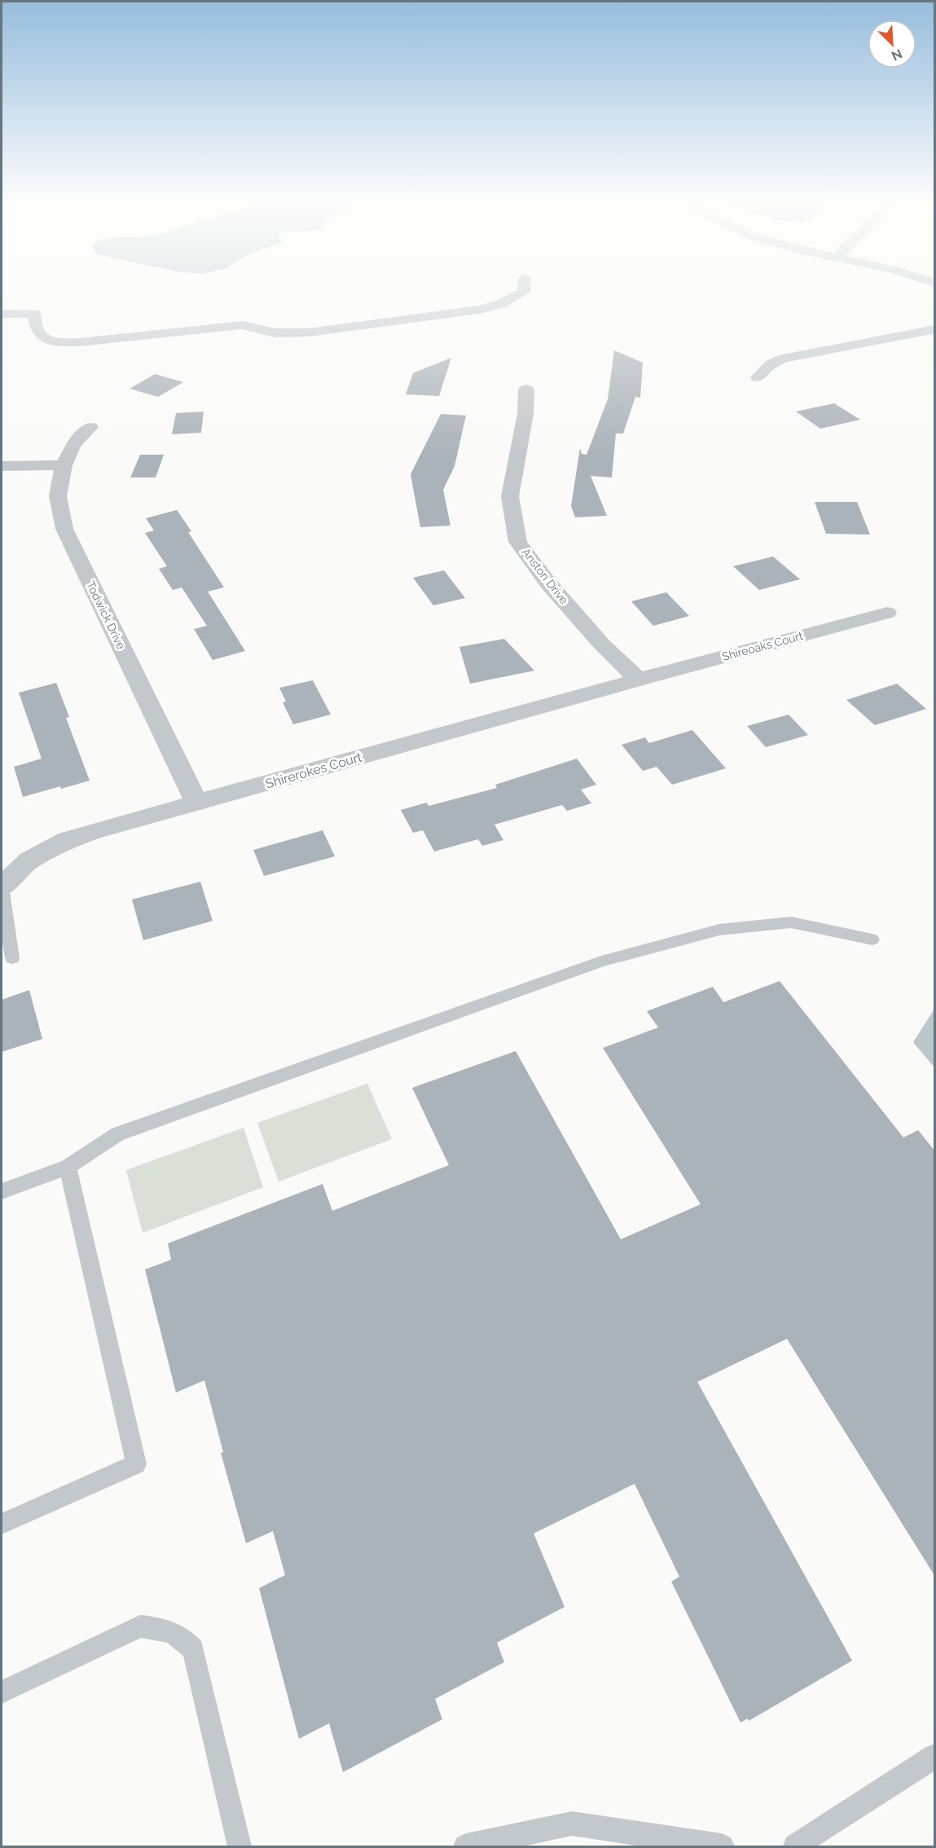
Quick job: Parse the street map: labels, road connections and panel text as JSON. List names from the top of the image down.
{
  "streets": {
    "street": [
      "Anston Drive",
      "Todwick Drive",
      "Shireoaks Court",
      "Shirerokes Court"
    ]
  },
  "crossings": [
    ["Anston Drive", "Shireoaks Court"],
    ["Anston Drive", "Shirerokes Court"],
    ["Todwick Drive", "Shirerokes Court"],
    ["Shireoaks Court", "Shirerokes Court"]
  ],
  "north": "bottom right"
}
